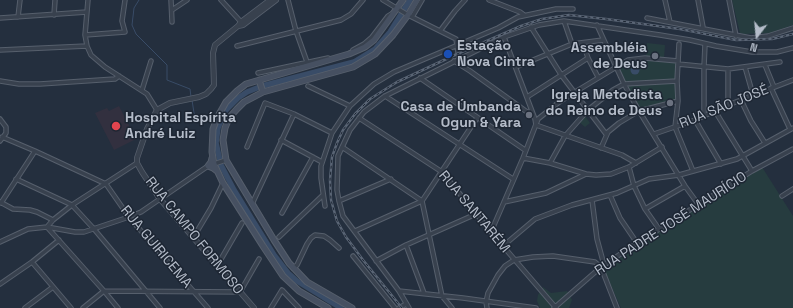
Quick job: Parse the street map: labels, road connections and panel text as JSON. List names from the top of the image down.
{
  "streets": {
    "street": [
      "RUA SÃO JOSÉ",
      "RUA SANTARÉM",
      "RUA PADRE JOSÉ MAURÍCIO",
      "RUA CAMPO FORMOSO",
      "RUA GUIRICEMA"
    ]
  },
  "crossings": [
    ["RUA SANTARÉM", "RUA PADRE JOSÉ MAURÍCIO"]
  ],
  "places": [
    "Estação Nova Cintra",
    "Assembléia de Deus",
    "Igreja Metodista do Reino de Deus",
    "Casa de Úmbanda Ogun & Yara",
    "Hospital Espírita André Luiz"
  ],
  "north": "bottom"
}
